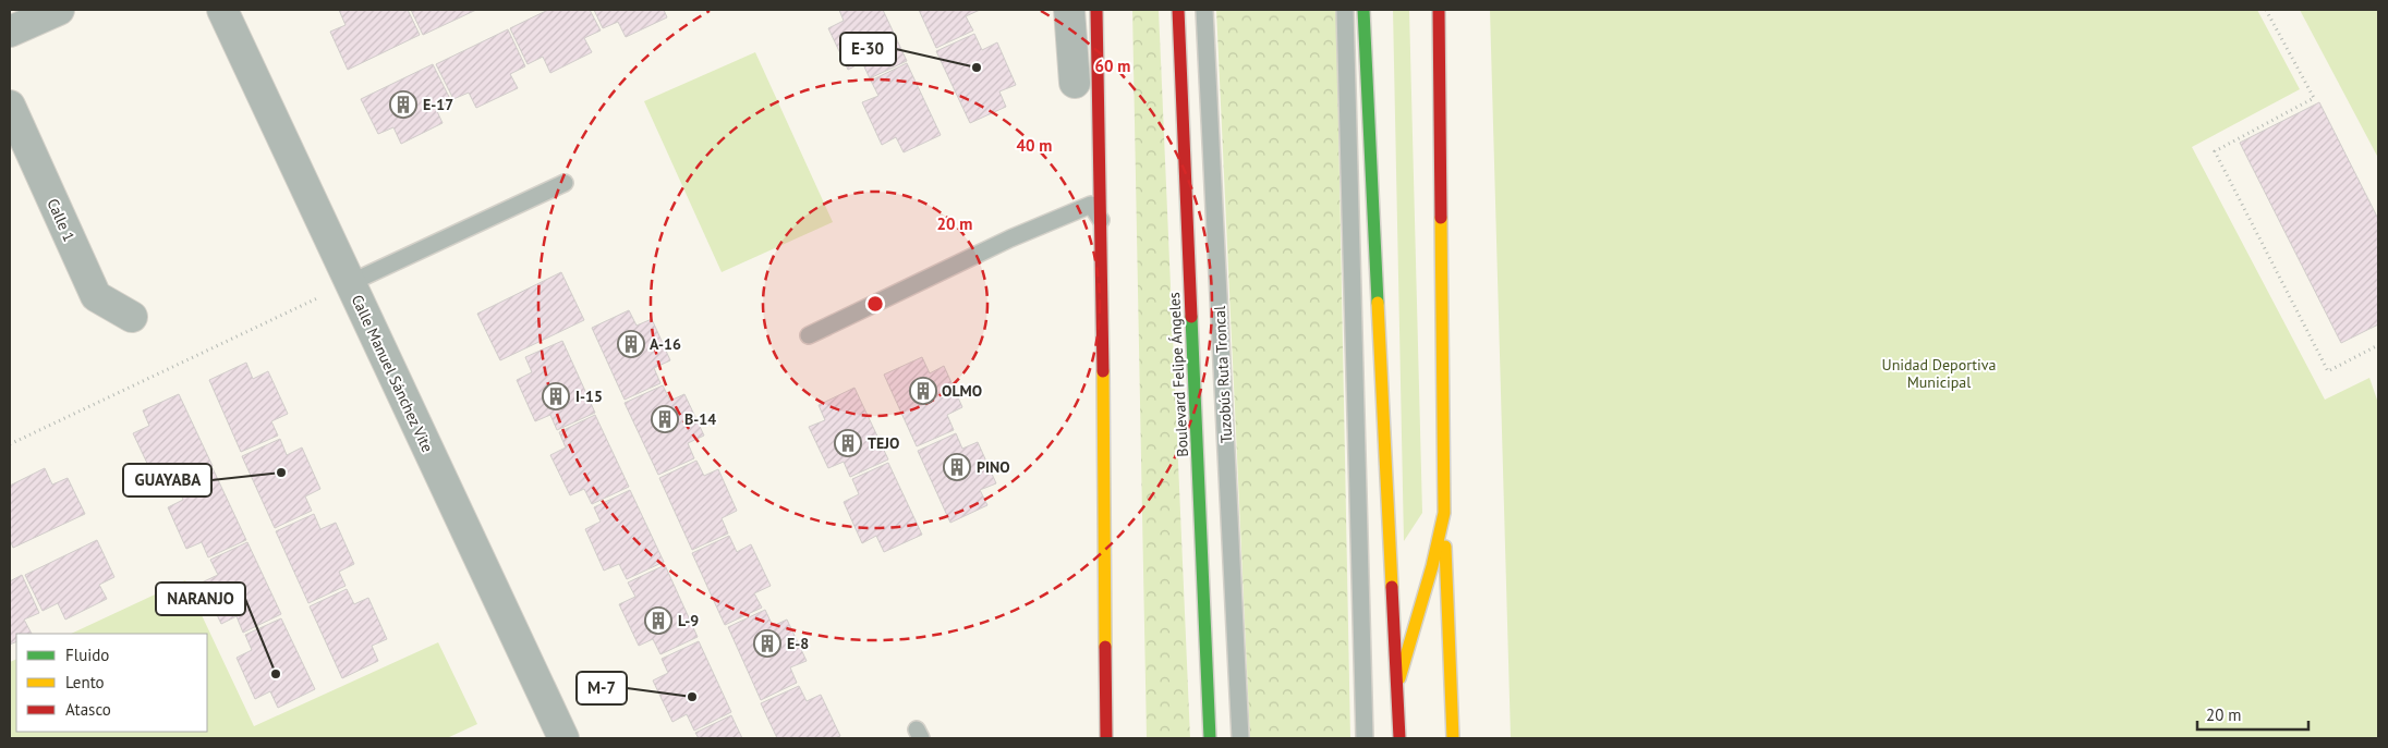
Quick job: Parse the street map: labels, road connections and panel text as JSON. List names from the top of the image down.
{
  "streets": {
    "main road": ["Boulevard Felipe Ángeles"],
    "street": ["Calle 1", "Calle Manuel Sánchez Vite"],
    "lane": ["Tuzobús Ruta Troncal"]
  },
  "parks": ["Unidad Deportiva Municipal"],
  "places": {
    "other": [
      "E-30",
      "GUAYABA",
      "NARANJO",
      "M-7"
    ],
    "building": [
      "E-17",
      "A-16",
      "OLMO",
      "I-15",
      "B-14",
      "TEJO",
      "PINO",
      "L-9",
      "E-8"
    ]
  },
  "legend": ["Fluido", "Lento", "Atasco"],
  "scale_bar": "20 m",
  "rings": ["60 m", "40 m", "20 m"]
}
